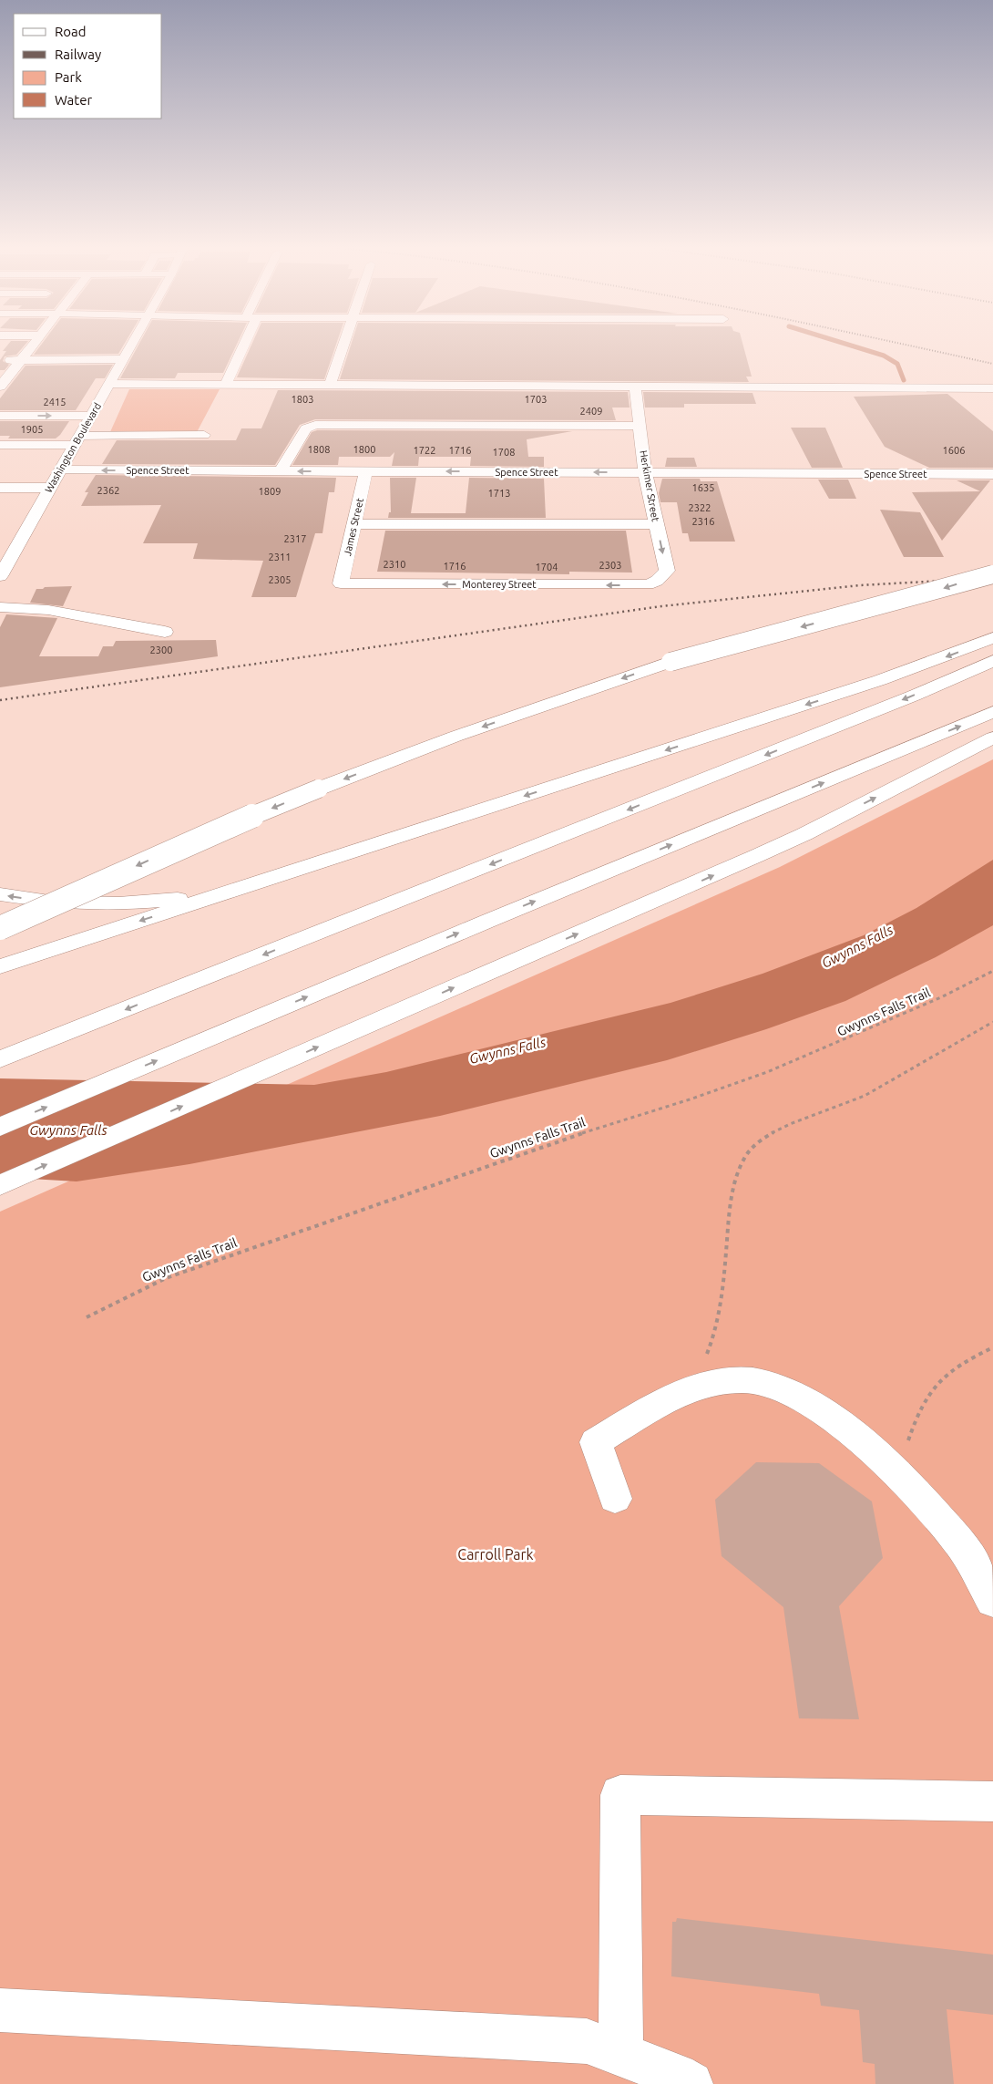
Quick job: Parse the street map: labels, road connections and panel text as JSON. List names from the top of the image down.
{
  "streets": {
    "main road": [
      "Washington Boulevard",
      "Spence Street",
      "Herkimer Street",
      "James Street",
      "Monterey Street"
    ],
    "path": ["Gwynns Falls Trail"]
  },
  "crossings": [
    ["Washington Boulevard", "Spence Street"],
    ["Spence Street", "Herkimer Street"],
    ["Spence Street", "James Street"],
    ["Herkimer Street", "Monterey Street"],
    ["James Street", "Monterey Street"]
  ],
  "water": ["Gwynns Falls"],
  "parks": ["Carroll Park"],
  "house_numbers": [
    "1803",
    "1703",
    "2415",
    "2409",
    "1905",
    "1808",
    "1800",
    "1722",
    "1716",
    "1606",
    "1708",
    "1635",
    "2362",
    "1809",
    "1713",
    "2322",
    "2316",
    "2317",
    "2311",
    "2310",
    "2303",
    "1716",
    "1704",
    "2305",
    "2300"
  ],
  "legend": [
    "Road",
    "Railway",
    "Park",
    "Water"
  ]
}
